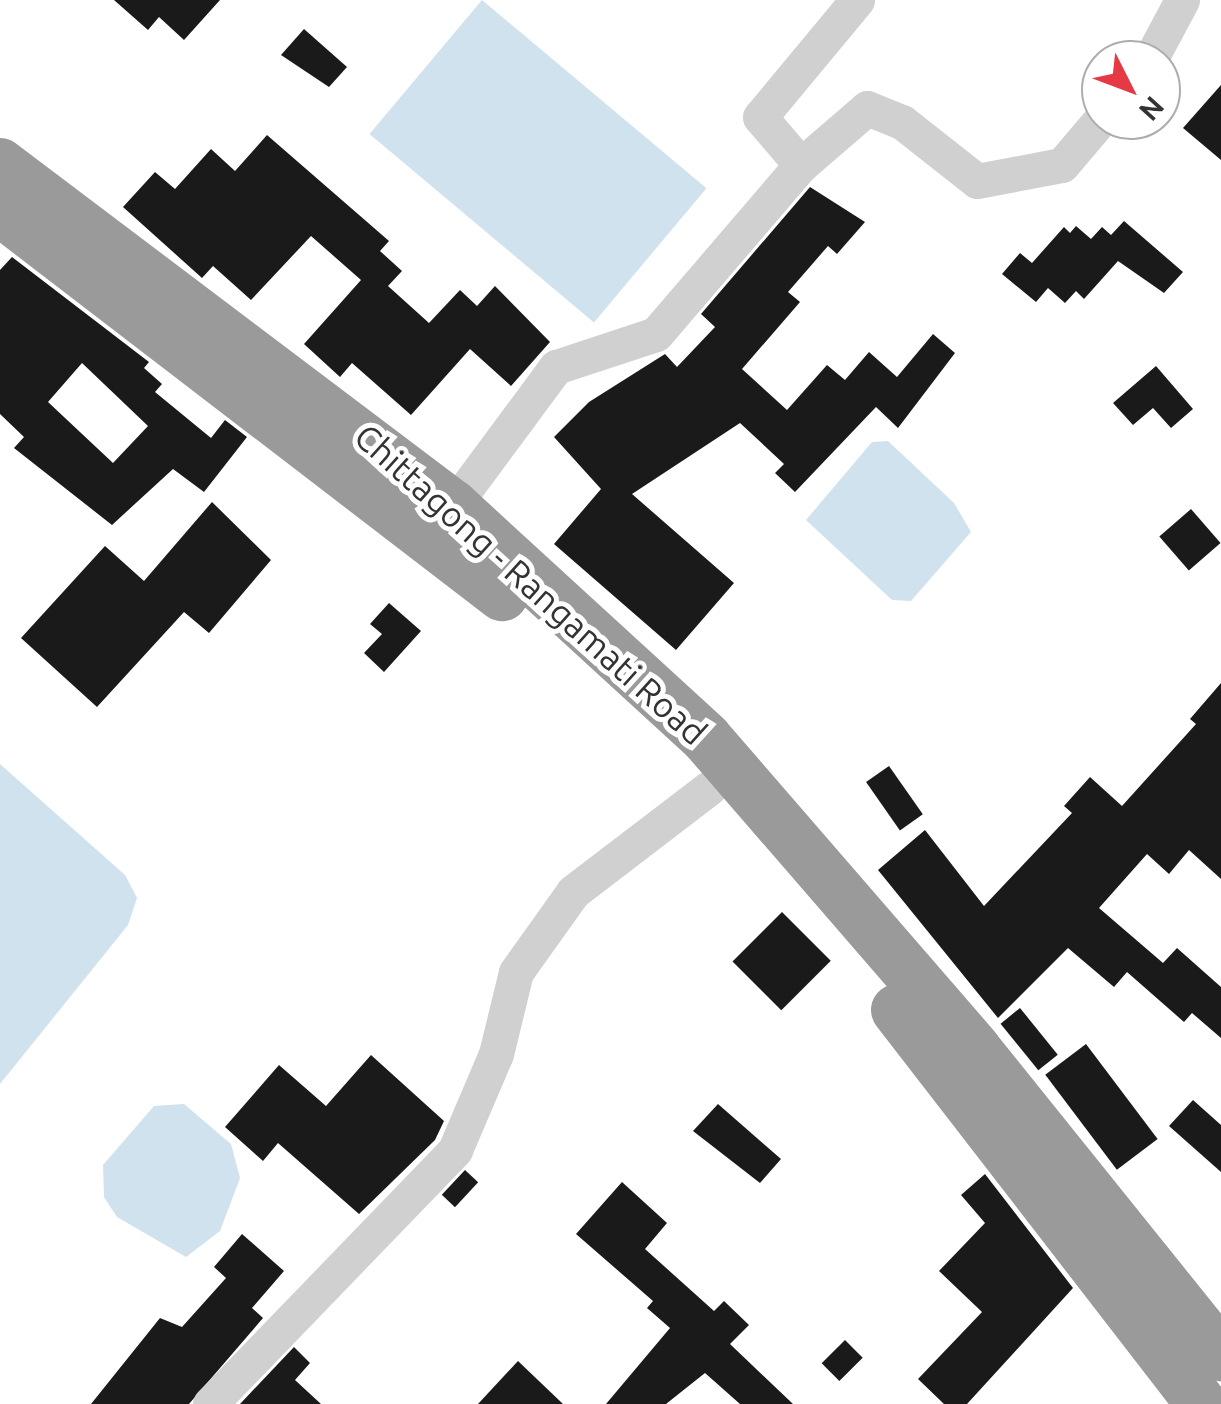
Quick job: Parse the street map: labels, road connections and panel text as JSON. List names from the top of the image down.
{
  "streets": {
    "highway": ["Chittagong - Rangamati Road"]
  },
  "north": "bottom right"
}
